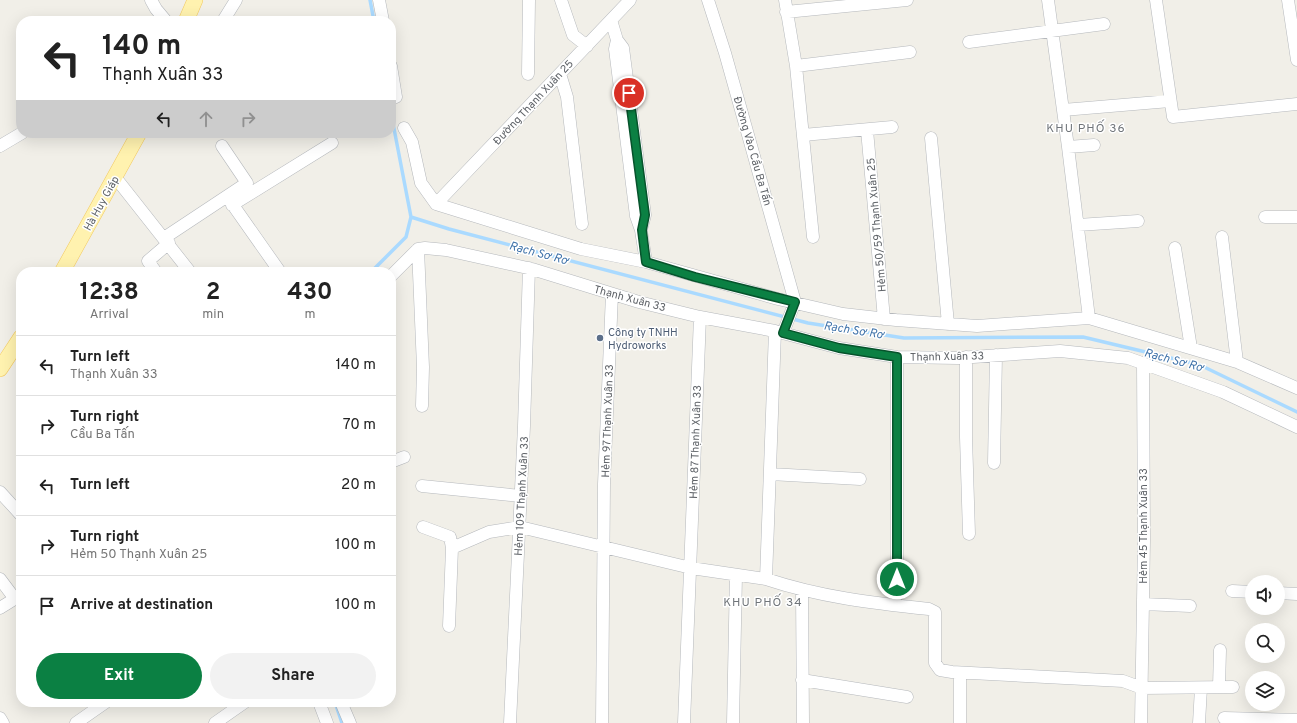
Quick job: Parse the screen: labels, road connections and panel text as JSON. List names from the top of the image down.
{
  "streets": {
    "main road": ["Hà Huy Giáp"],
    "street": [
      "Đường Thạnh Xuân 25",
      "Đường Vào Cầu Ba Tấn",
      "Hẻm 50/59 Thạnh Xuân 25",
      "Thạnh Xuân 33",
      "Hẻm 97 Thạnh Xuân 33",
      "Hẻm 87 Thạnh Xuân 33",
      "Hẻm 109 Thạnh Xuân 33",
      "Hẻm 45 Thạnh Xuân 33"
    ]
  },
  "crossings": [
    ["Thạnh Xuân 33", "Hẻm 97 Thạnh Xuân 33"],
    ["Thạnh Xuân 33", "Hẻm 87 Thạnh Xuân 33"],
    ["Thạnh Xuân 33", "Hẻm 109 Thạnh Xuân 33"],
    ["Thạnh Xuân 33", "Hẻm 45 Thạnh Xuân 33"]
  ],
  "districts": ["KHU PHỐ 36", "KHU PHỐ 34"],
  "water": ["Rạch Sơ Rơ"],
  "places": ["Công ty TNHH Hydroworks"],
  "page": {
    "turn": ["140 m", "Thạnh Xuân 33"],
    "eta": [
      "12:38",
      "Arrival",
      "2",
      "min",
      "430",
      "m"
    ],
    "list": [
      {
        "name": "Turn left",
        "note": "Thạnh Xuân 33",
        "value": "140 m"
      },
      {
        "name": "Turn right",
        "note": "Cầu Ba Tấn",
        "value": "70 m"
      },
      {
        "name": "Turn left",
        "value": "20 m"
      },
      {
        "name": "Turn right",
        "note": "Hẻm 50 Thạnh Xuân 25",
        "value": "100 m"
      },
      {
        "name": "Arrive at destination",
        "value": "100 m"
      }
    ],
    "buttons": ["Exit", "Share"]
  }
}
